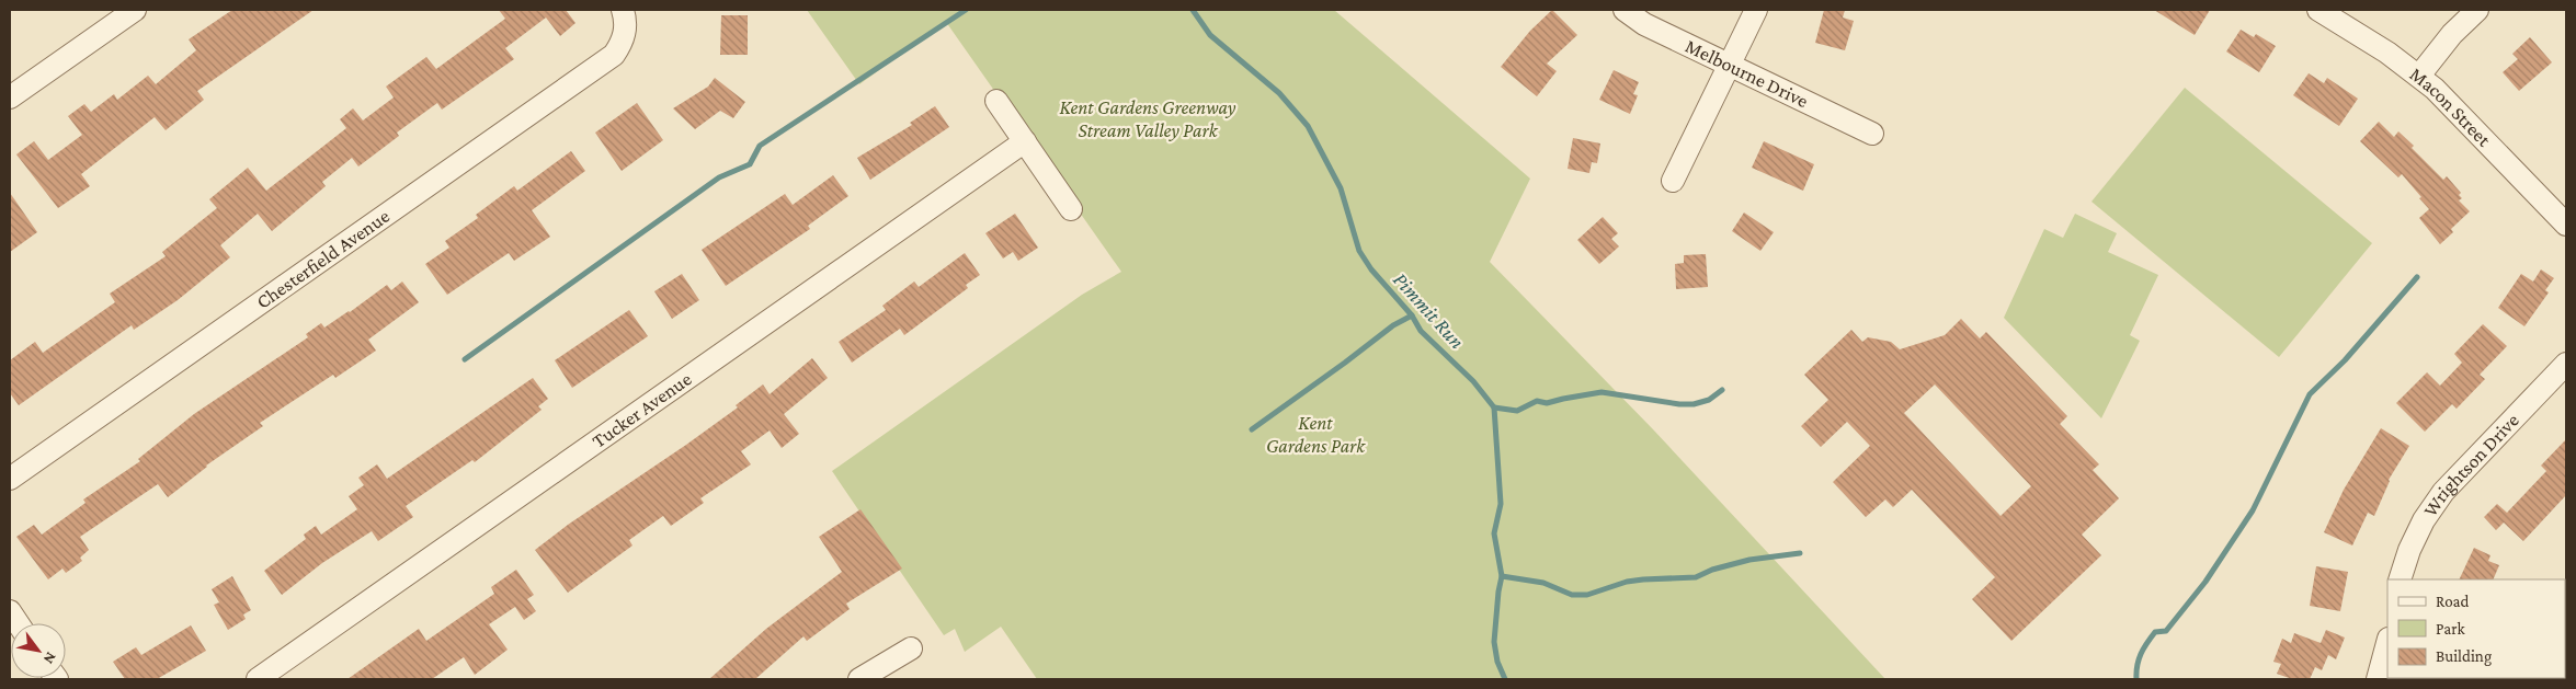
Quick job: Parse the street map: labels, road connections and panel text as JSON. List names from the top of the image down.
{
  "streets": {
    "street": [
      "Melbourne Drive",
      "Macon Street",
      "Chesterfield Avenue",
      "Tucker Avenue",
      "Wrightson Drive"
    ]
  },
  "water": ["Pimmit Run"],
  "parks": ["Kent Gardens Greenway Stream Valley Park", "Kent Gardens Park"],
  "legend": ["Road", "Park", "Building"],
  "north": "bottom right"
}
